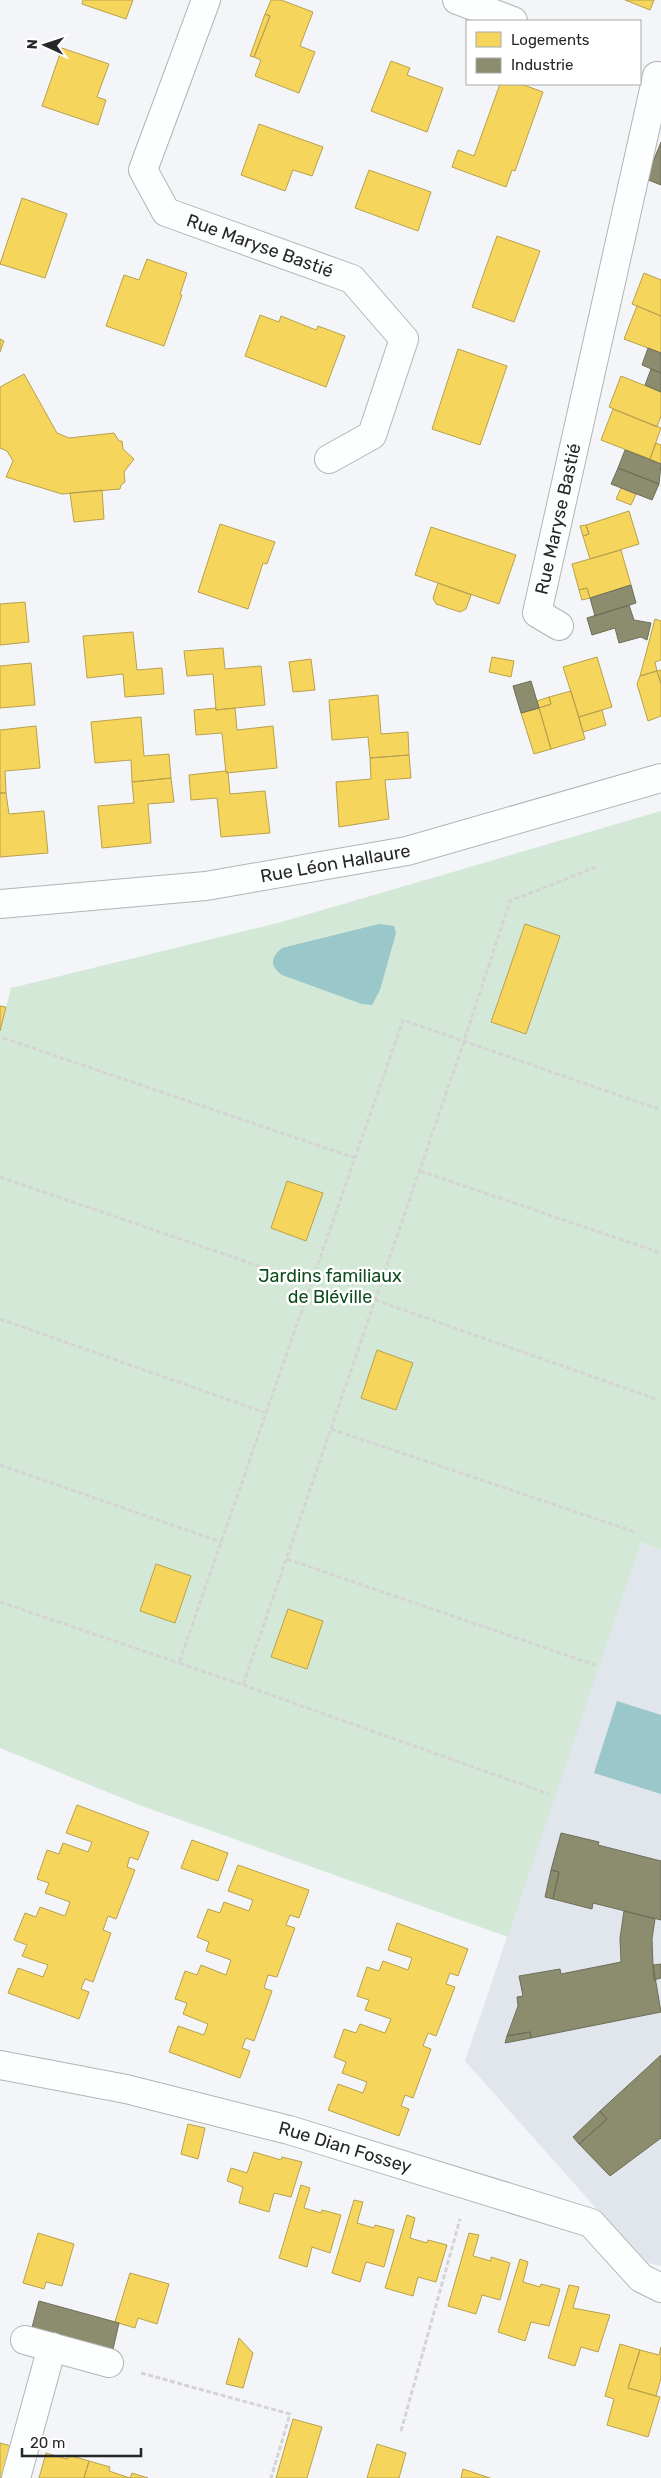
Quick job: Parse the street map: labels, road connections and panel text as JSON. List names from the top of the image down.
{
  "streets": {
    "street": ["Rue Maryse Bastié", "Rue Léon Hallaure", "Rue Dian Fossey"]
  },
  "parks": ["Jardins familiaux de Bléville"],
  "legend": ["Logements", "Industrie"],
  "scale_bar": "20 m",
  "north": "left"
}
